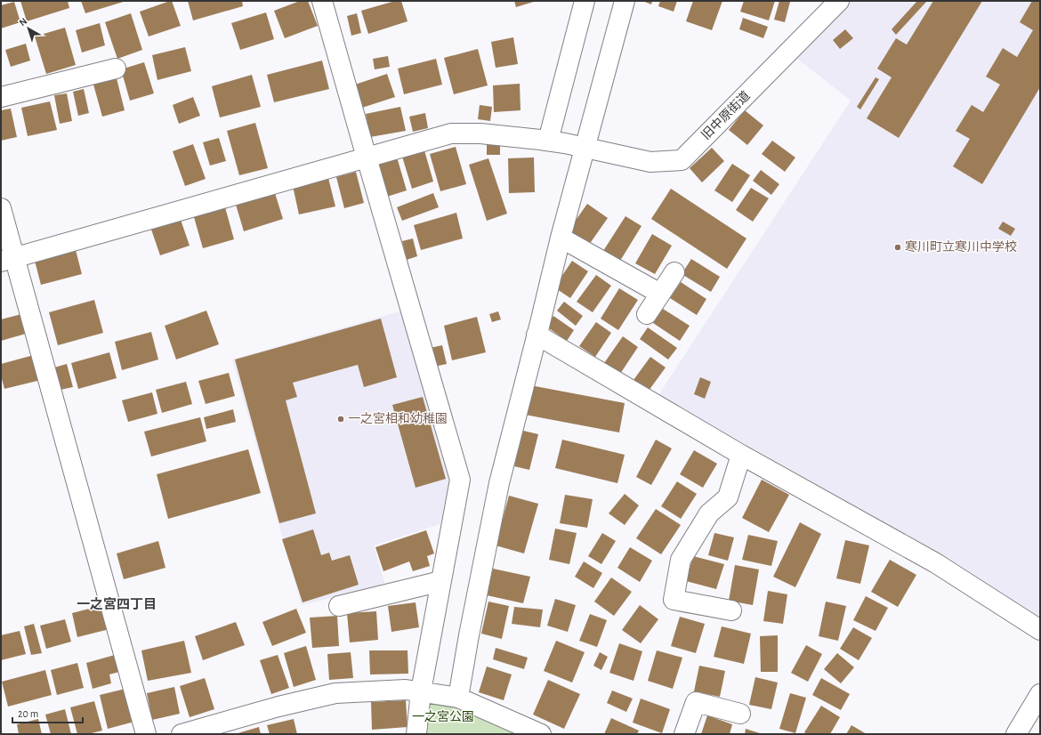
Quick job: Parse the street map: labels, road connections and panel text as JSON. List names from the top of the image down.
{
  "streets": {
    "street": ["旧中原街道"]
  },
  "districts": ["一之宮四丁目"],
  "parks": ["一之宮公園"],
  "places": ["寒川町立寒川中学校", "一之宮相和幼稚園"],
  "scale_bar": "20 m",
  "north": "top left"
}
